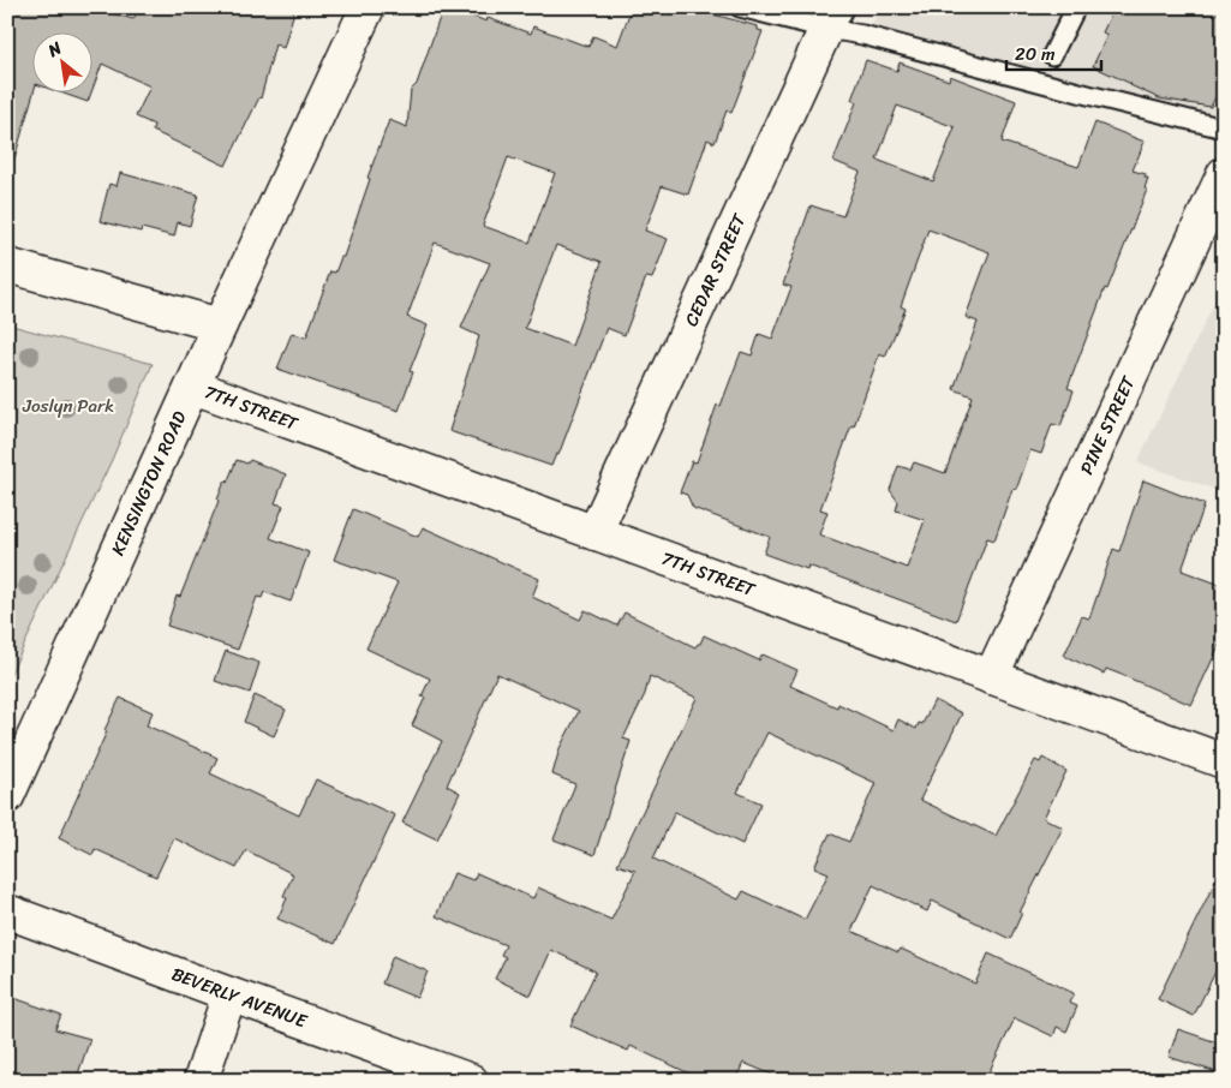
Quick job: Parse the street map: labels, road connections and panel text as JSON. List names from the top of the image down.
{
  "streets": {
    "street": [
      "CEDAR STREET",
      "7TH STREET",
      "PINE STREET",
      "KENSINGTON ROAD",
      "BEVERLY AVENUE"
    ]
  },
  "crossings": [
    ["CEDAR STREET", "7TH STREET"],
    ["7TH STREET", "PINE STREET"],
    ["7TH STREET", "KENSINGTON ROAD"]
  ],
  "parks": ["Joslyn Park"],
  "scale_bar": "20 m",
  "north": "top left"
}
